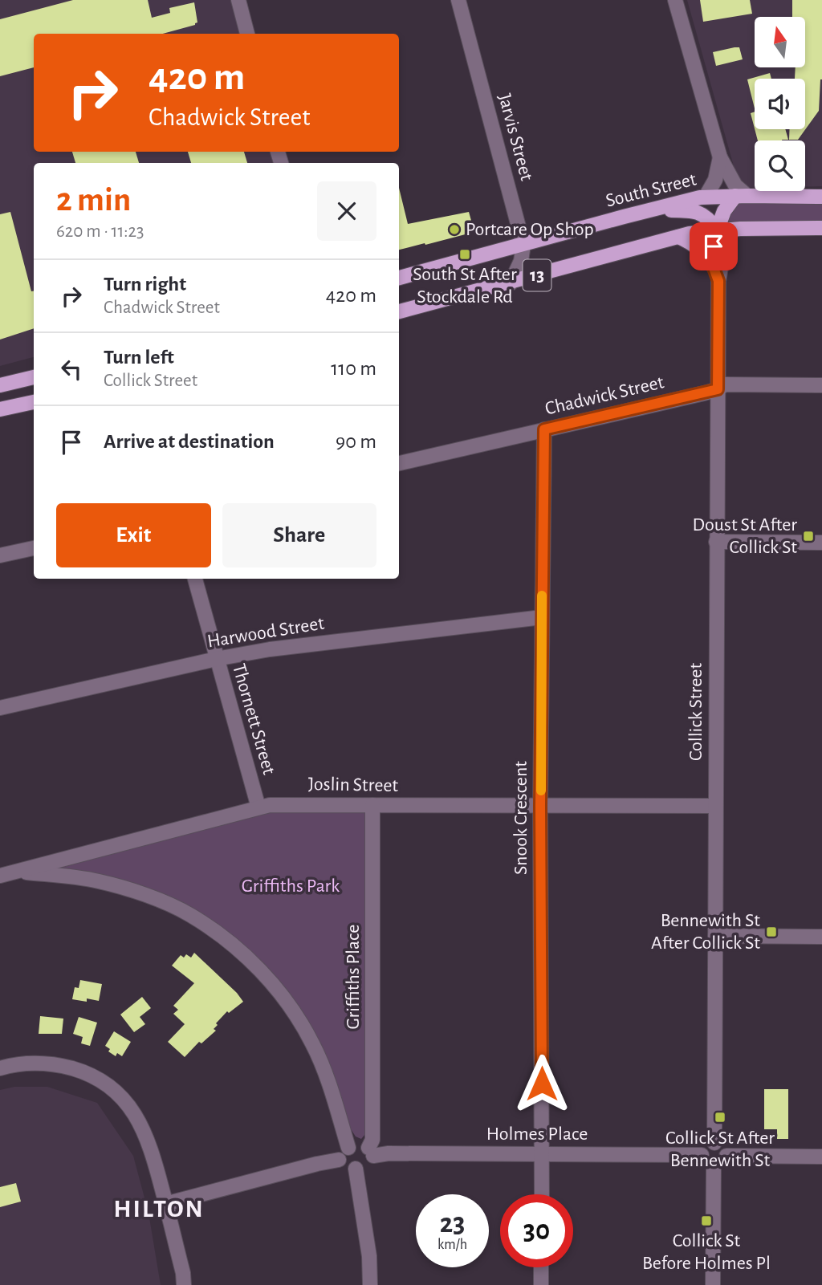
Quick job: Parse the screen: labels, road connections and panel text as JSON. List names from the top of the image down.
{
  "streets": {
    "main road": ["South Street", "13"],
    "street": [
      "Jarvis Street",
      "Chadwick Street",
      "Harwood Street",
      "Collick Street",
      "Thornett Street",
      "Joslin Street",
      "Snook Crescent",
      "Griffiths Place",
      "Holmes Place"
    ]
  },
  "crossings": [
    ["Jarvis Street", "South Street"],
    ["13", "Collick Street"],
    ["Chadwick Street", "Collick Street"],
    ["Chadwick Street", "Snook Crescent"],
    ["Harwood Street", "Thornett Street"],
    ["Harwood Street", "Snook Crescent"],
    ["Collick Street", "Joslin Street"],
    ["Collick Street", "Holmes Place"],
    ["Thornett Street", "Joslin Street"],
    ["Joslin Street", "Snook Crescent"],
    ["Joslin Street", "Griffiths Place"],
    ["Snook Crescent", "Holmes Place"],
    ["Griffiths Place", "Holmes Place"]
  ],
  "districts": ["HILTON"],
  "parks": ["Griffiths Park"],
  "places": {
    "other": ["Portcare Op Shop"],
    "transit": [
      "South St After Stockdale Rd",
      "Doust St After Collick St",
      "Bennewith St After Collick St",
      "Collick St After Bennewith St",
      "Collick St Before Holmes Pl"
    ]
  },
  "north": "top",
  "page": {
    "turn": ["420 m", "Chadwick Street"],
    "heading": ["2 min", "620 m · 11:23"],
    "list": [
      {
        "name": "Turn right",
        "note": "Chadwick Street",
        "value": "420 m"
      },
      {
        "name": "Turn left",
        "note": "Collick Street",
        "value": "110 m"
      },
      {
        "name": "Arrive at destination",
        "value": "90 m"
      }
    ],
    "buttons": ["Exit", "Share"],
    "speed": "23 km/h",
    "limit": "30"
  }
}
